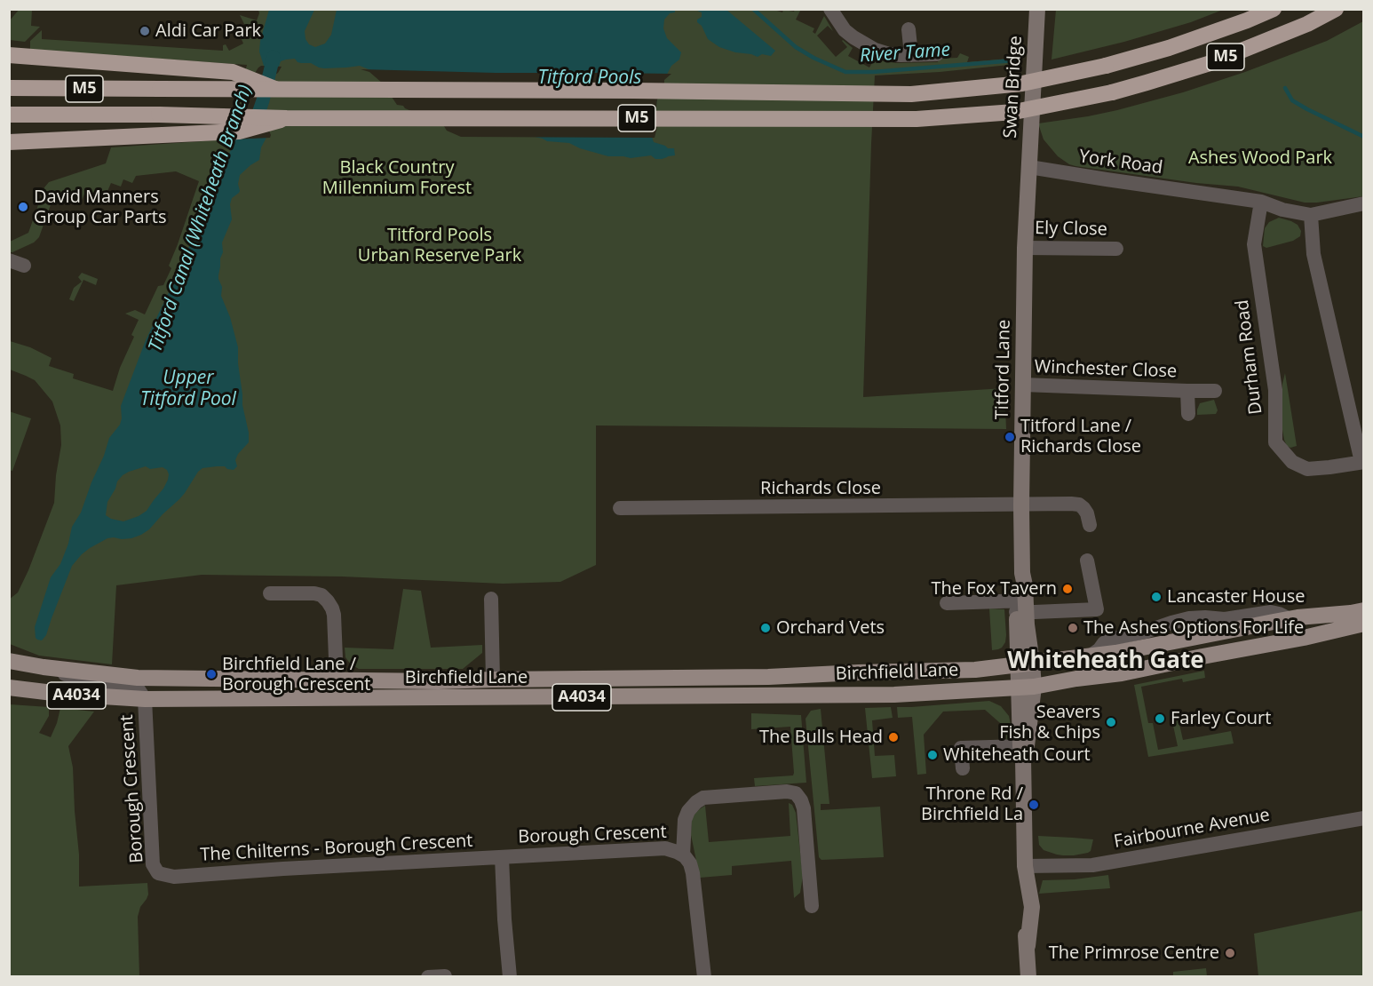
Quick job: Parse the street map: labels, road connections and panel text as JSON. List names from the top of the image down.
{
  "streets": {
    "highway": ["M5"],
    "main road": ["Birchfield Lane", "A4034"],
    "street": [
      "Swan Bridge",
      "York Road",
      "Ely Close",
      "Durham Road",
      "Titford Lane",
      "Winchester Close",
      "Richards Close",
      "Borough Crescent",
      "Fairbourne Avenue",
      "The Chilterns - Borough Crescent"
    ]
  },
  "crossings": [
    ["Swan Bridge", "York Road"],
    ["Swan Bridge", "Titford Lane"],
    ["York Road", "Durham Road"],
    ["York Road", "Titford Lane"],
    ["Ely Close", "Titford Lane"],
    ["Titford Lane", "Winchester Close"],
    ["Titford Lane", "Richards Close"],
    ["Titford Lane", "Birchfield Lane"],
    ["Titford Lane", "A4034"],
    ["Titford Lane", "Fairbourne Avenue"],
    ["Birchfield Lane", "A4034"],
    ["Birchfield Lane", "Borough Crescent"],
    ["Borough Crescent", "The Chilterns - Borough Crescent"]
  ],
  "districts": ["Whiteheath Gate"],
  "water": [
    "River Tame",
    "Titford Pools",
    "Titford Canal (Whiteheath Branch)",
    "Upper Titford Pool"
  ],
  "parks": ["Ashes Wood Park", "Black Country Millennium Forest", "Titford Pools Urban Reserve Park"],
  "places": [
    "Aldi Car Park",
    "David Manners Group Car Parts",
    "Titford Lane / Richards Close",
    "The Fox Tavern",
    "Lancaster House",
    "Orchard Vets",
    "The Ashes Options For Life",
    "Birchfield Lane / Borough Crescent",
    "Farley Court",
    "Seavers Fish & Chips",
    "The Bulls Head",
    "Whiteheath Court",
    "Throne Rd / Birchfield La",
    "The Primrose Centre"
  ]
}
